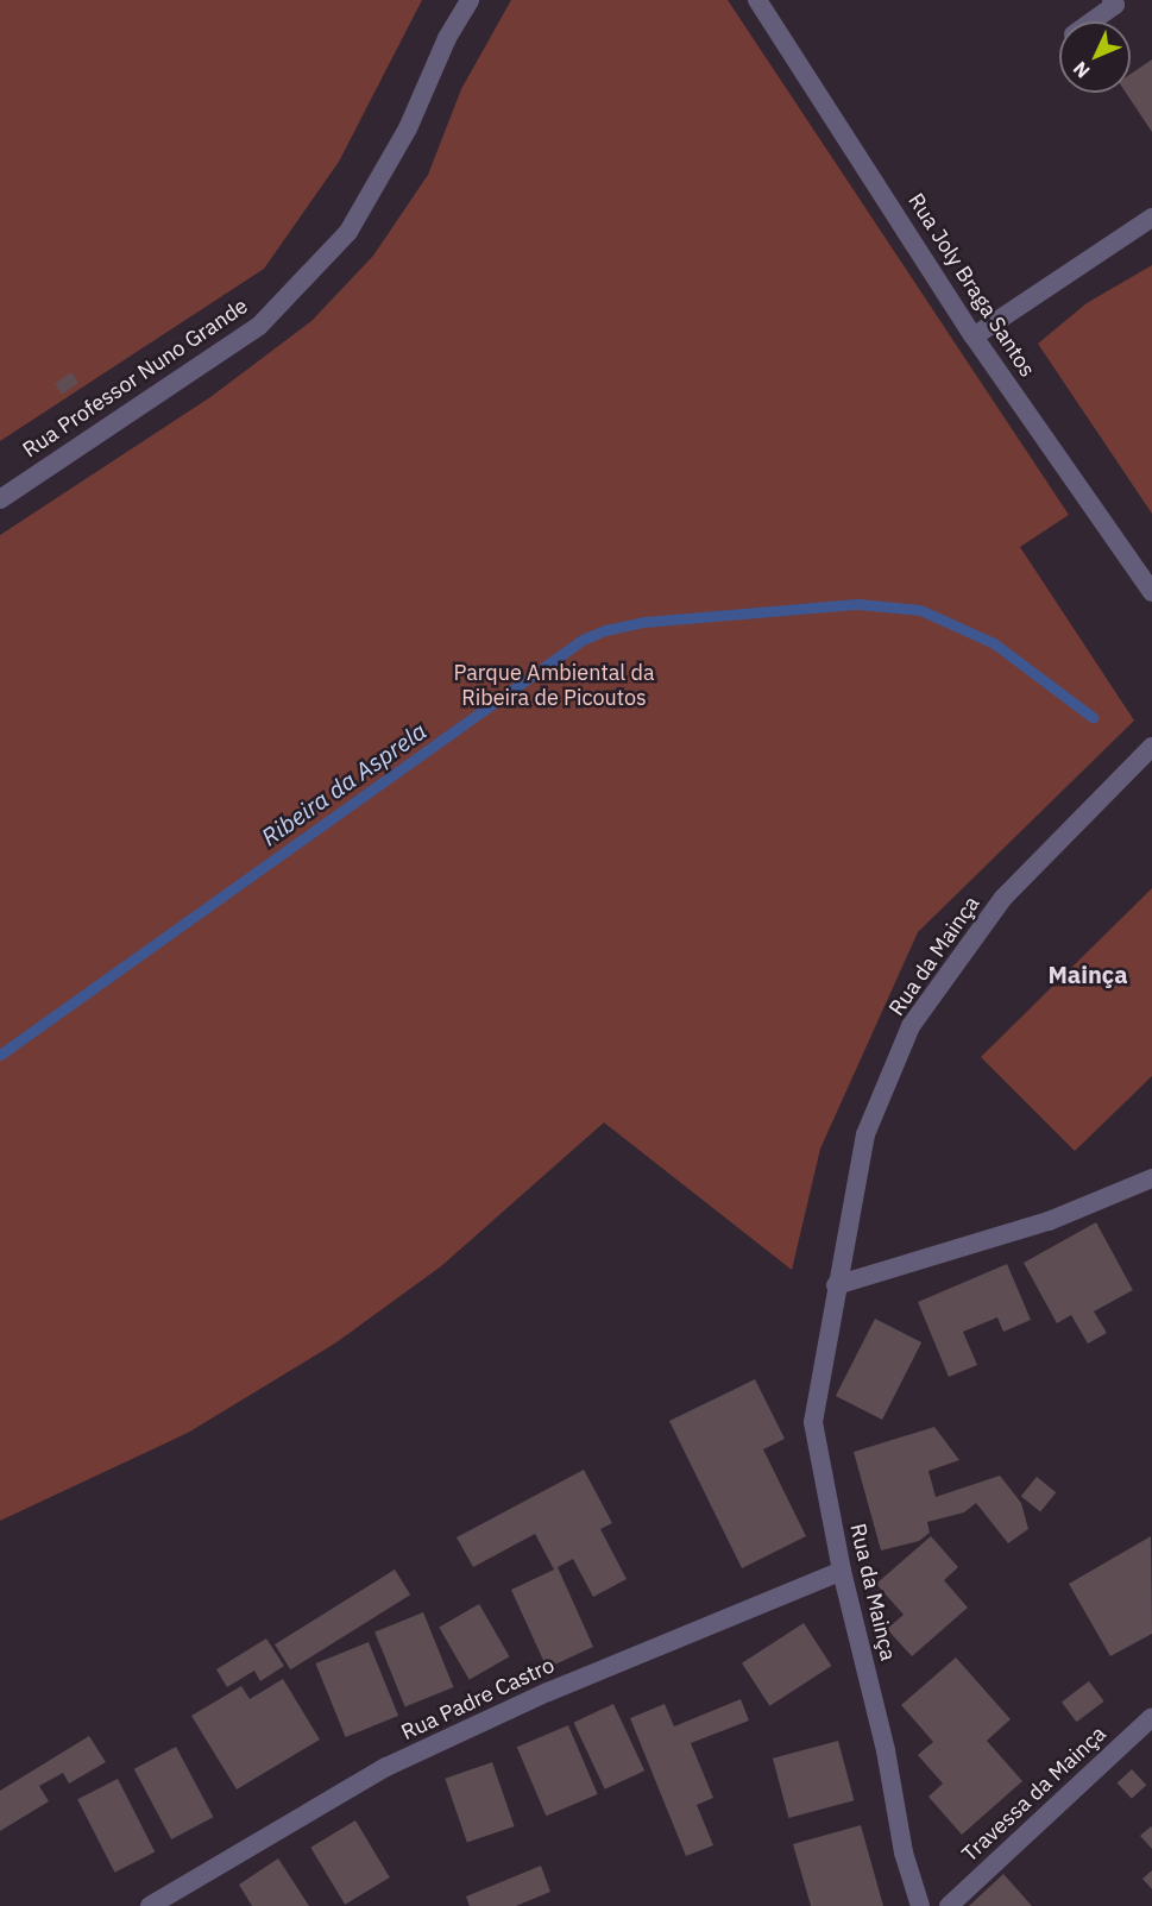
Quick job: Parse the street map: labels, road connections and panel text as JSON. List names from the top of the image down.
{
  "streets": {
    "street": [
      "Rua Joly Braga Santos",
      "Rua Professor Nuno Grande",
      "Rua da Mainça",
      "Rua Padre Castro",
      "Travessa da Mainça"
    ]
  },
  "crossings": [
    ["Rua da Mainça", "Rua Padre Castro"]
  ],
  "districts": ["Mainça"],
  "water": ["Ribeira da Asprela"],
  "parks": ["Parque Ambiental da Ribeira de Picoutos"],
  "north": "bottom left"
}
